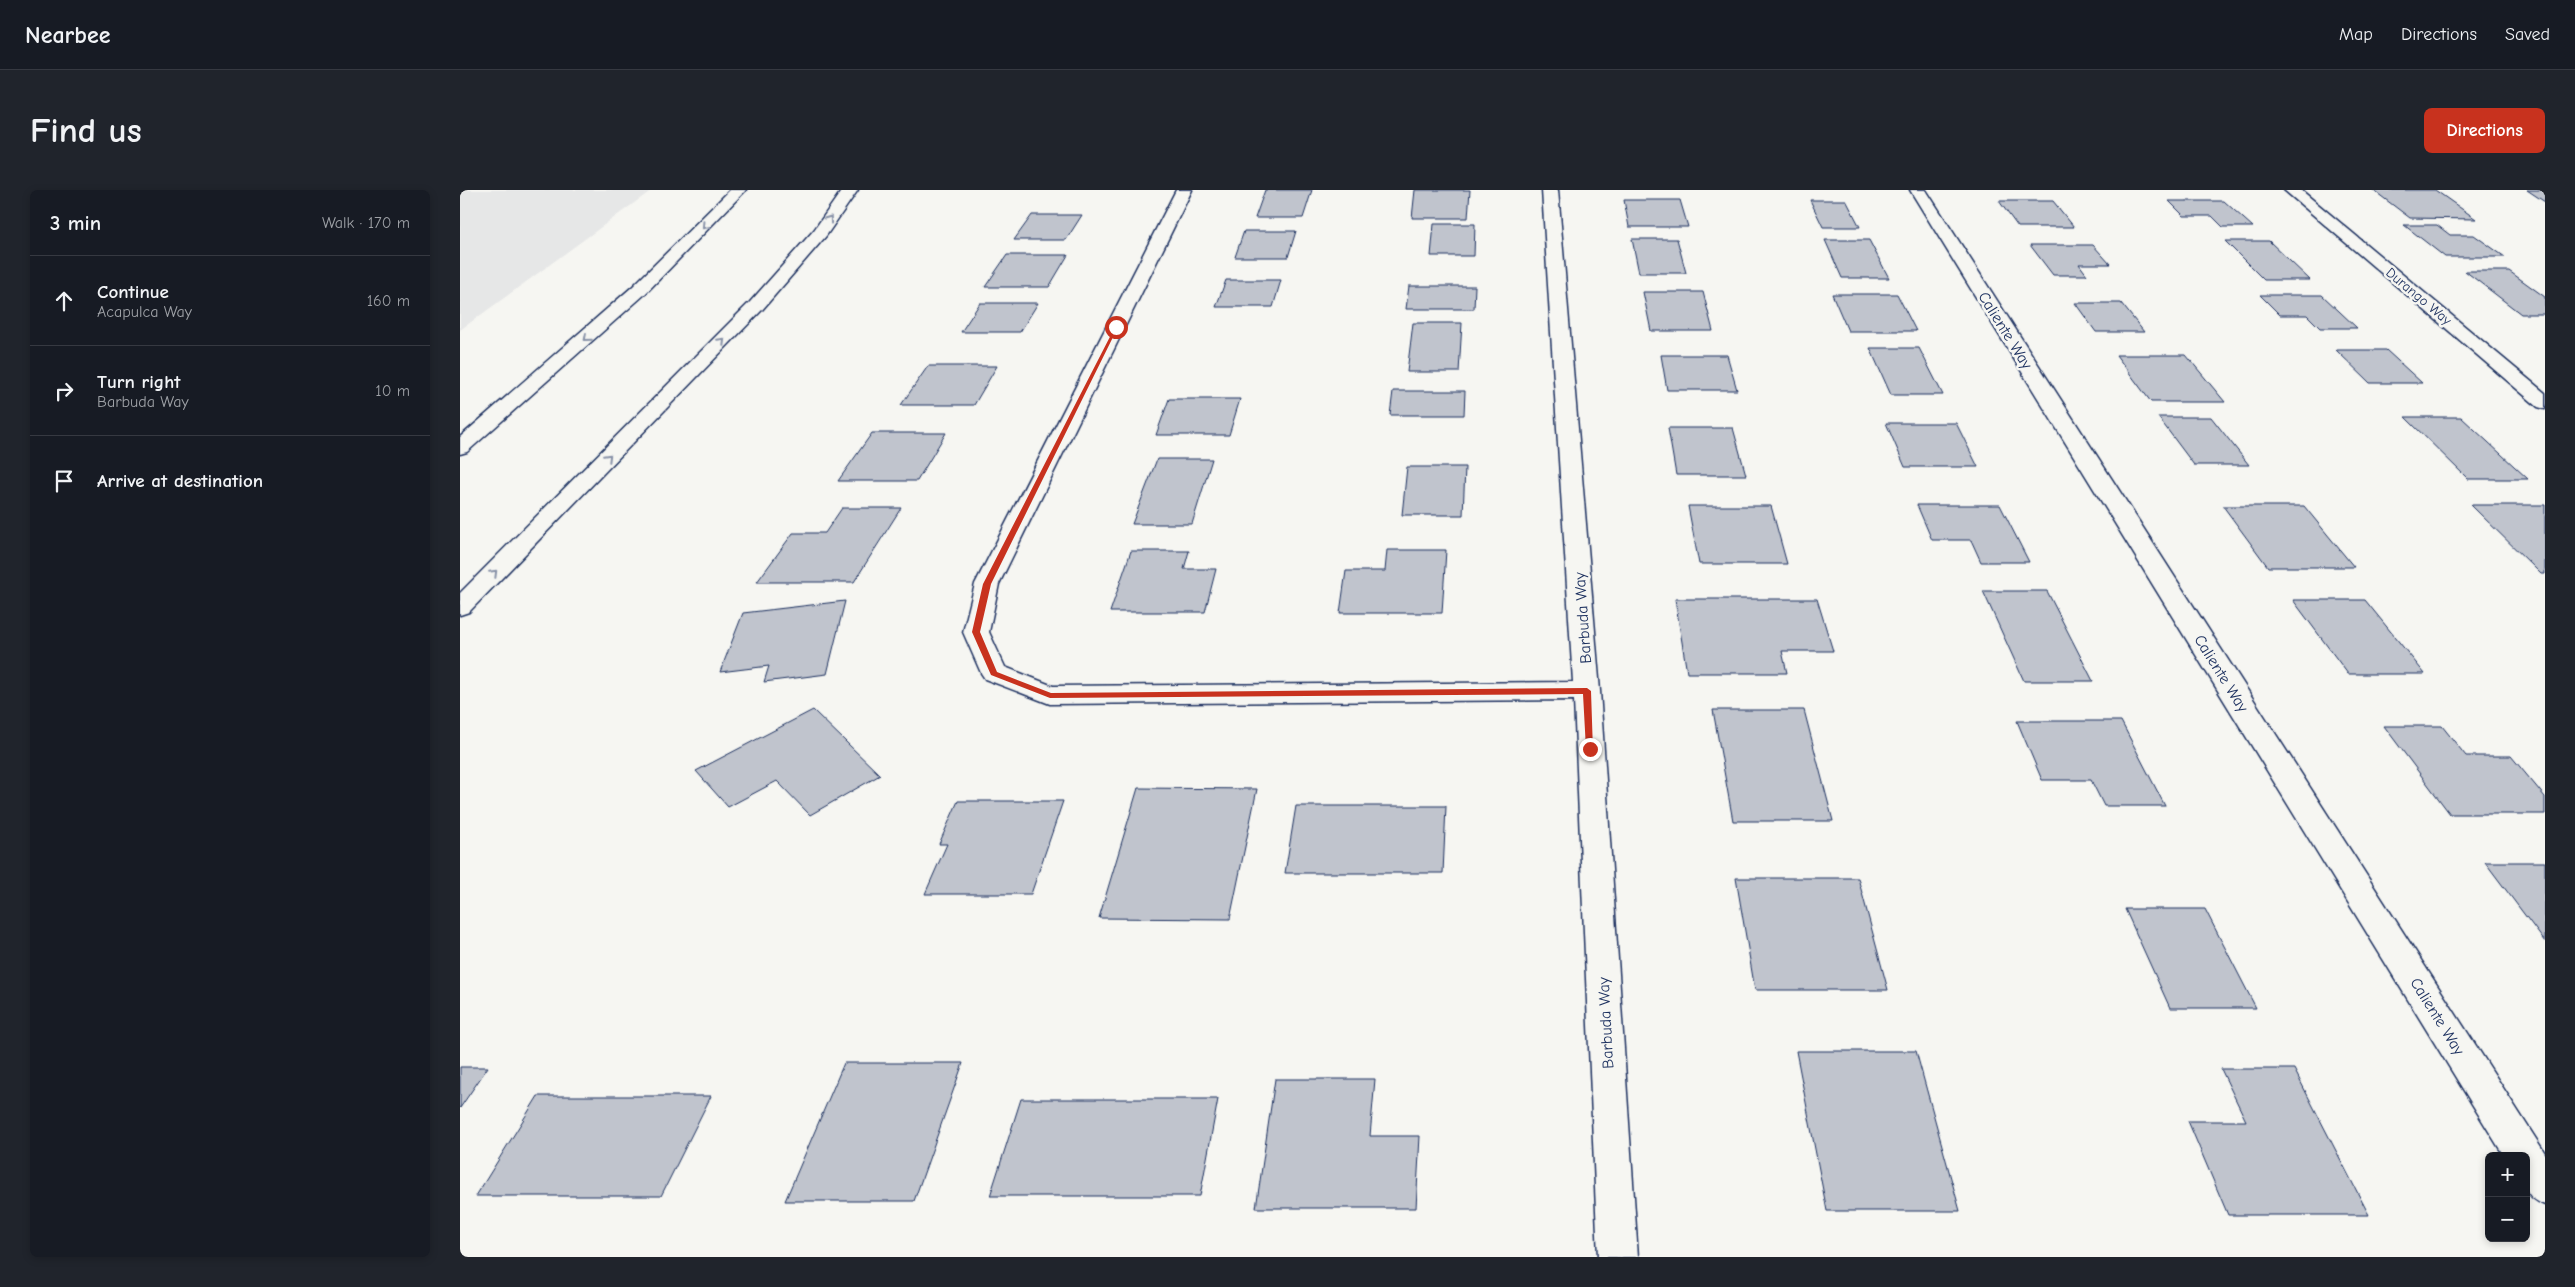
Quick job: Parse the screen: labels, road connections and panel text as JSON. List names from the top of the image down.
{
  "streets": {
    "street": ["Durango Way", "Caliente Way", "Barbuda Way"]
  },
  "page": {
    "header": "Nearbee",
    "nav": ["Map", "Directions", "Saved"],
    "buttons": "Directions",
    "title": "Find us",
    "heading": ["3 min", "Walk · 170 m"],
    "list": [
      ["Continue", "Acapulca Way", "160 m"],
      ["Turn right", "Barbuda Way", "10 m"],
      "Arrive at destination"
    ],
    "map_buttons": ["+", "−"]
  }
}
